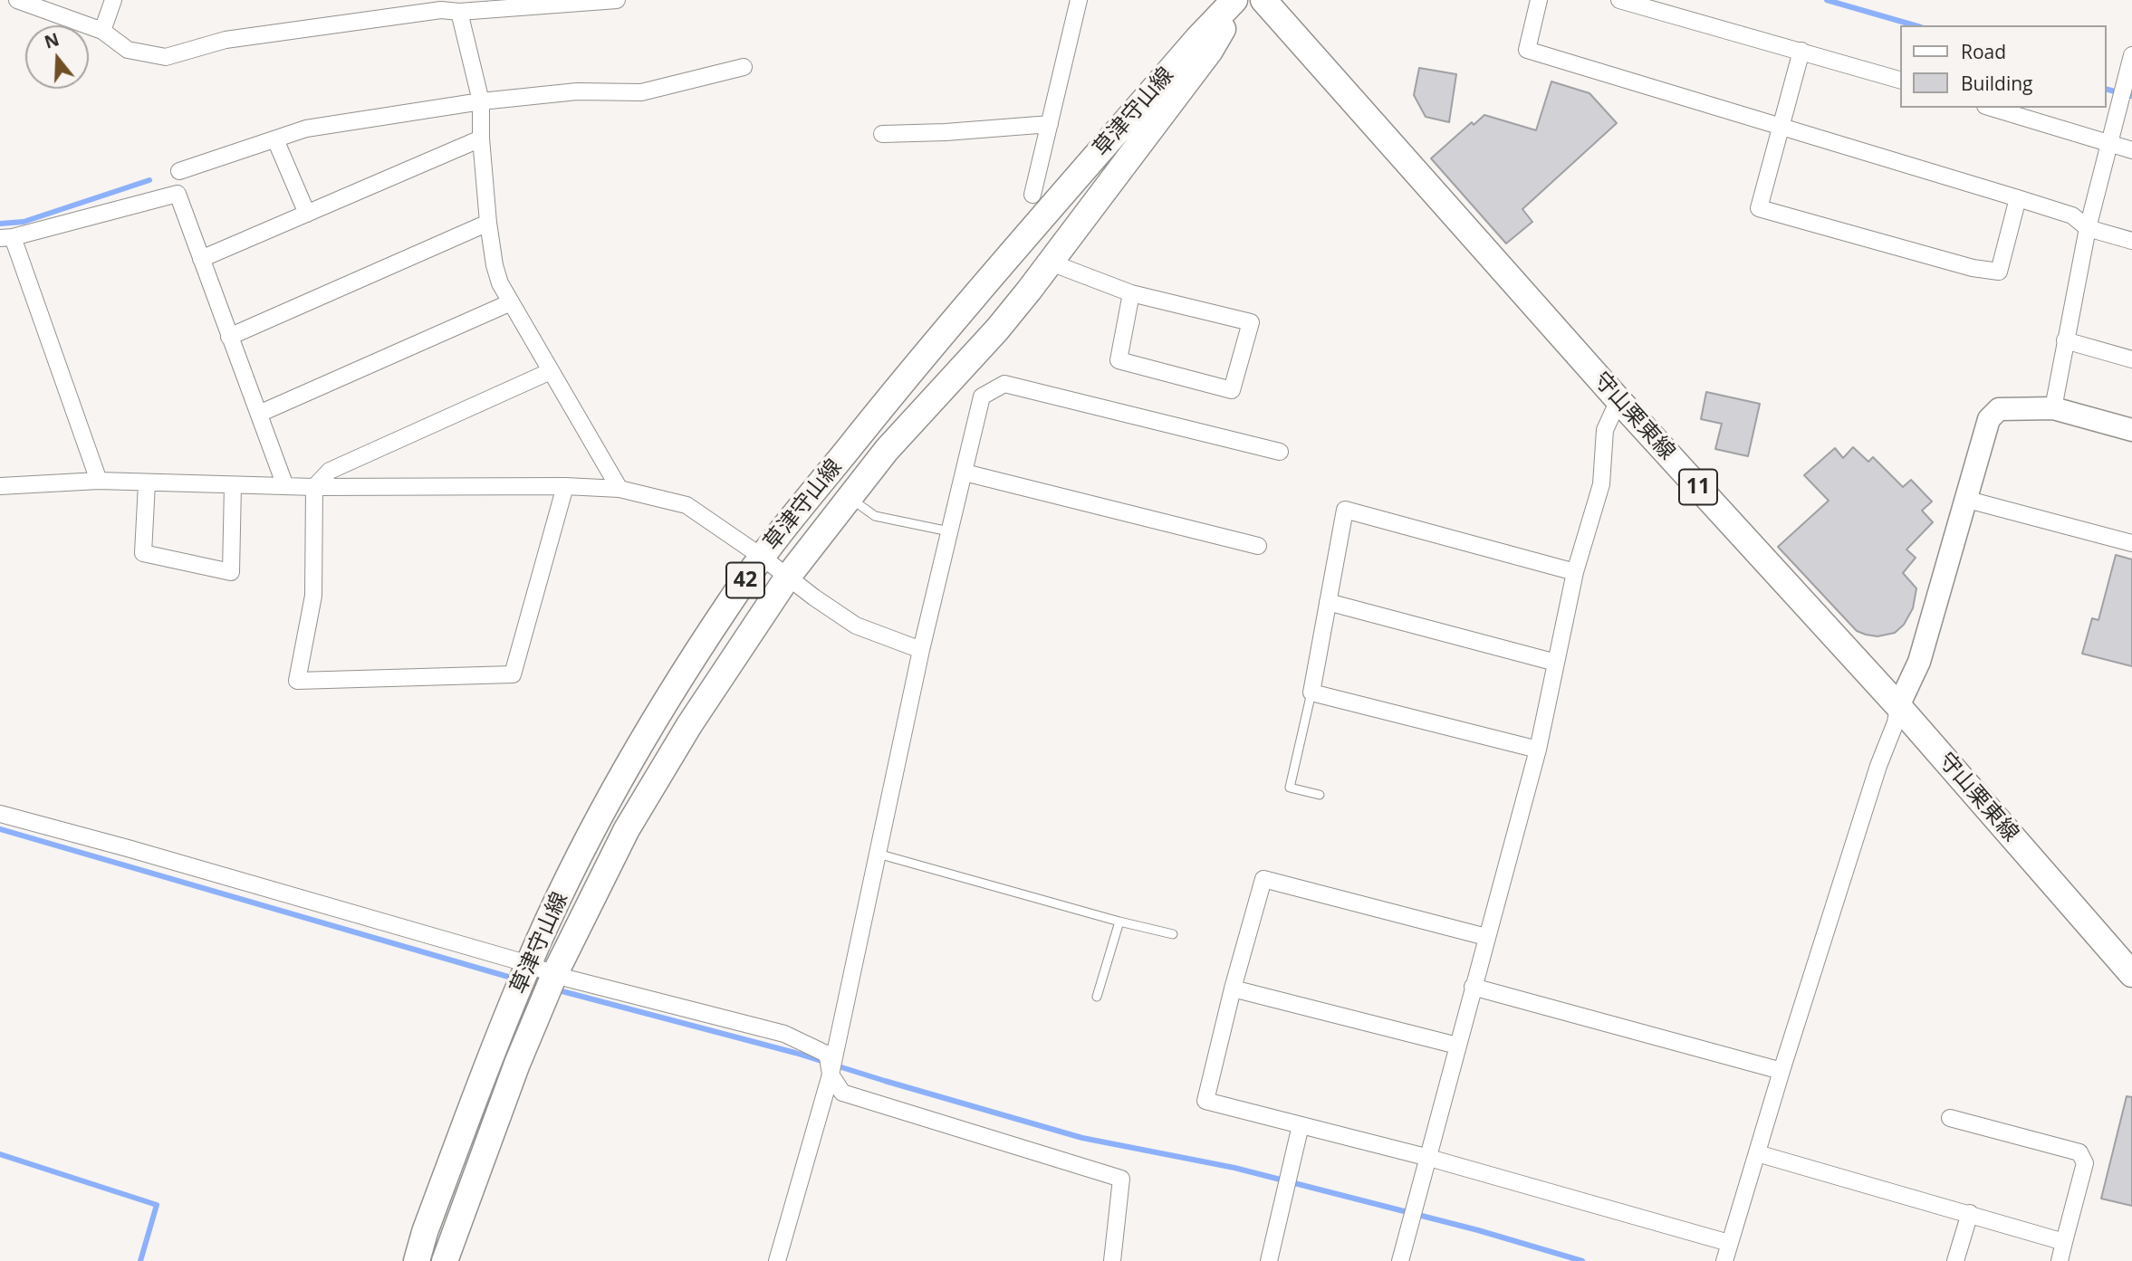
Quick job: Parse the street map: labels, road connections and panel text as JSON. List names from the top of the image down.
{
  "streets": {
    "main road": [
      "草津守山線",
      "守山栗東線",
      "11",
      "42"
    ]
  },
  "legend": ["Road", "Building"],
  "north": "top"
}
